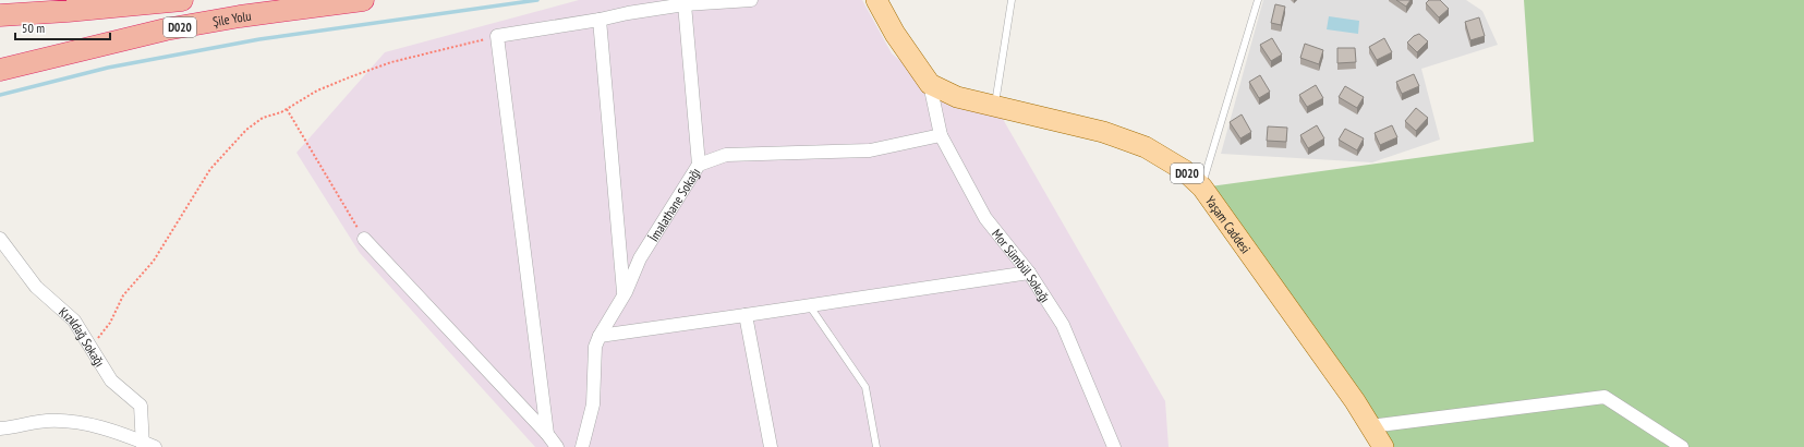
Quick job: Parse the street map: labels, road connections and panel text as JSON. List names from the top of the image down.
{
  "streets": {
    "highway": ["Şile Yolu", "D020"],
    "main road": ["Yaşam Caddesi"],
    "street": ["İmalathane Sokağı", "Mor Sümbül Sokağı", "Kızıldağ Sokağı"]
  },
  "crossings": [
    ["İmalathane Sokağı", "Mor Sümbül Sokağı"],
    ["Yaşam Caddesi", "Mor Sümbül Sokağı"]
  ],
  "scale_bar": "50 m"
}
